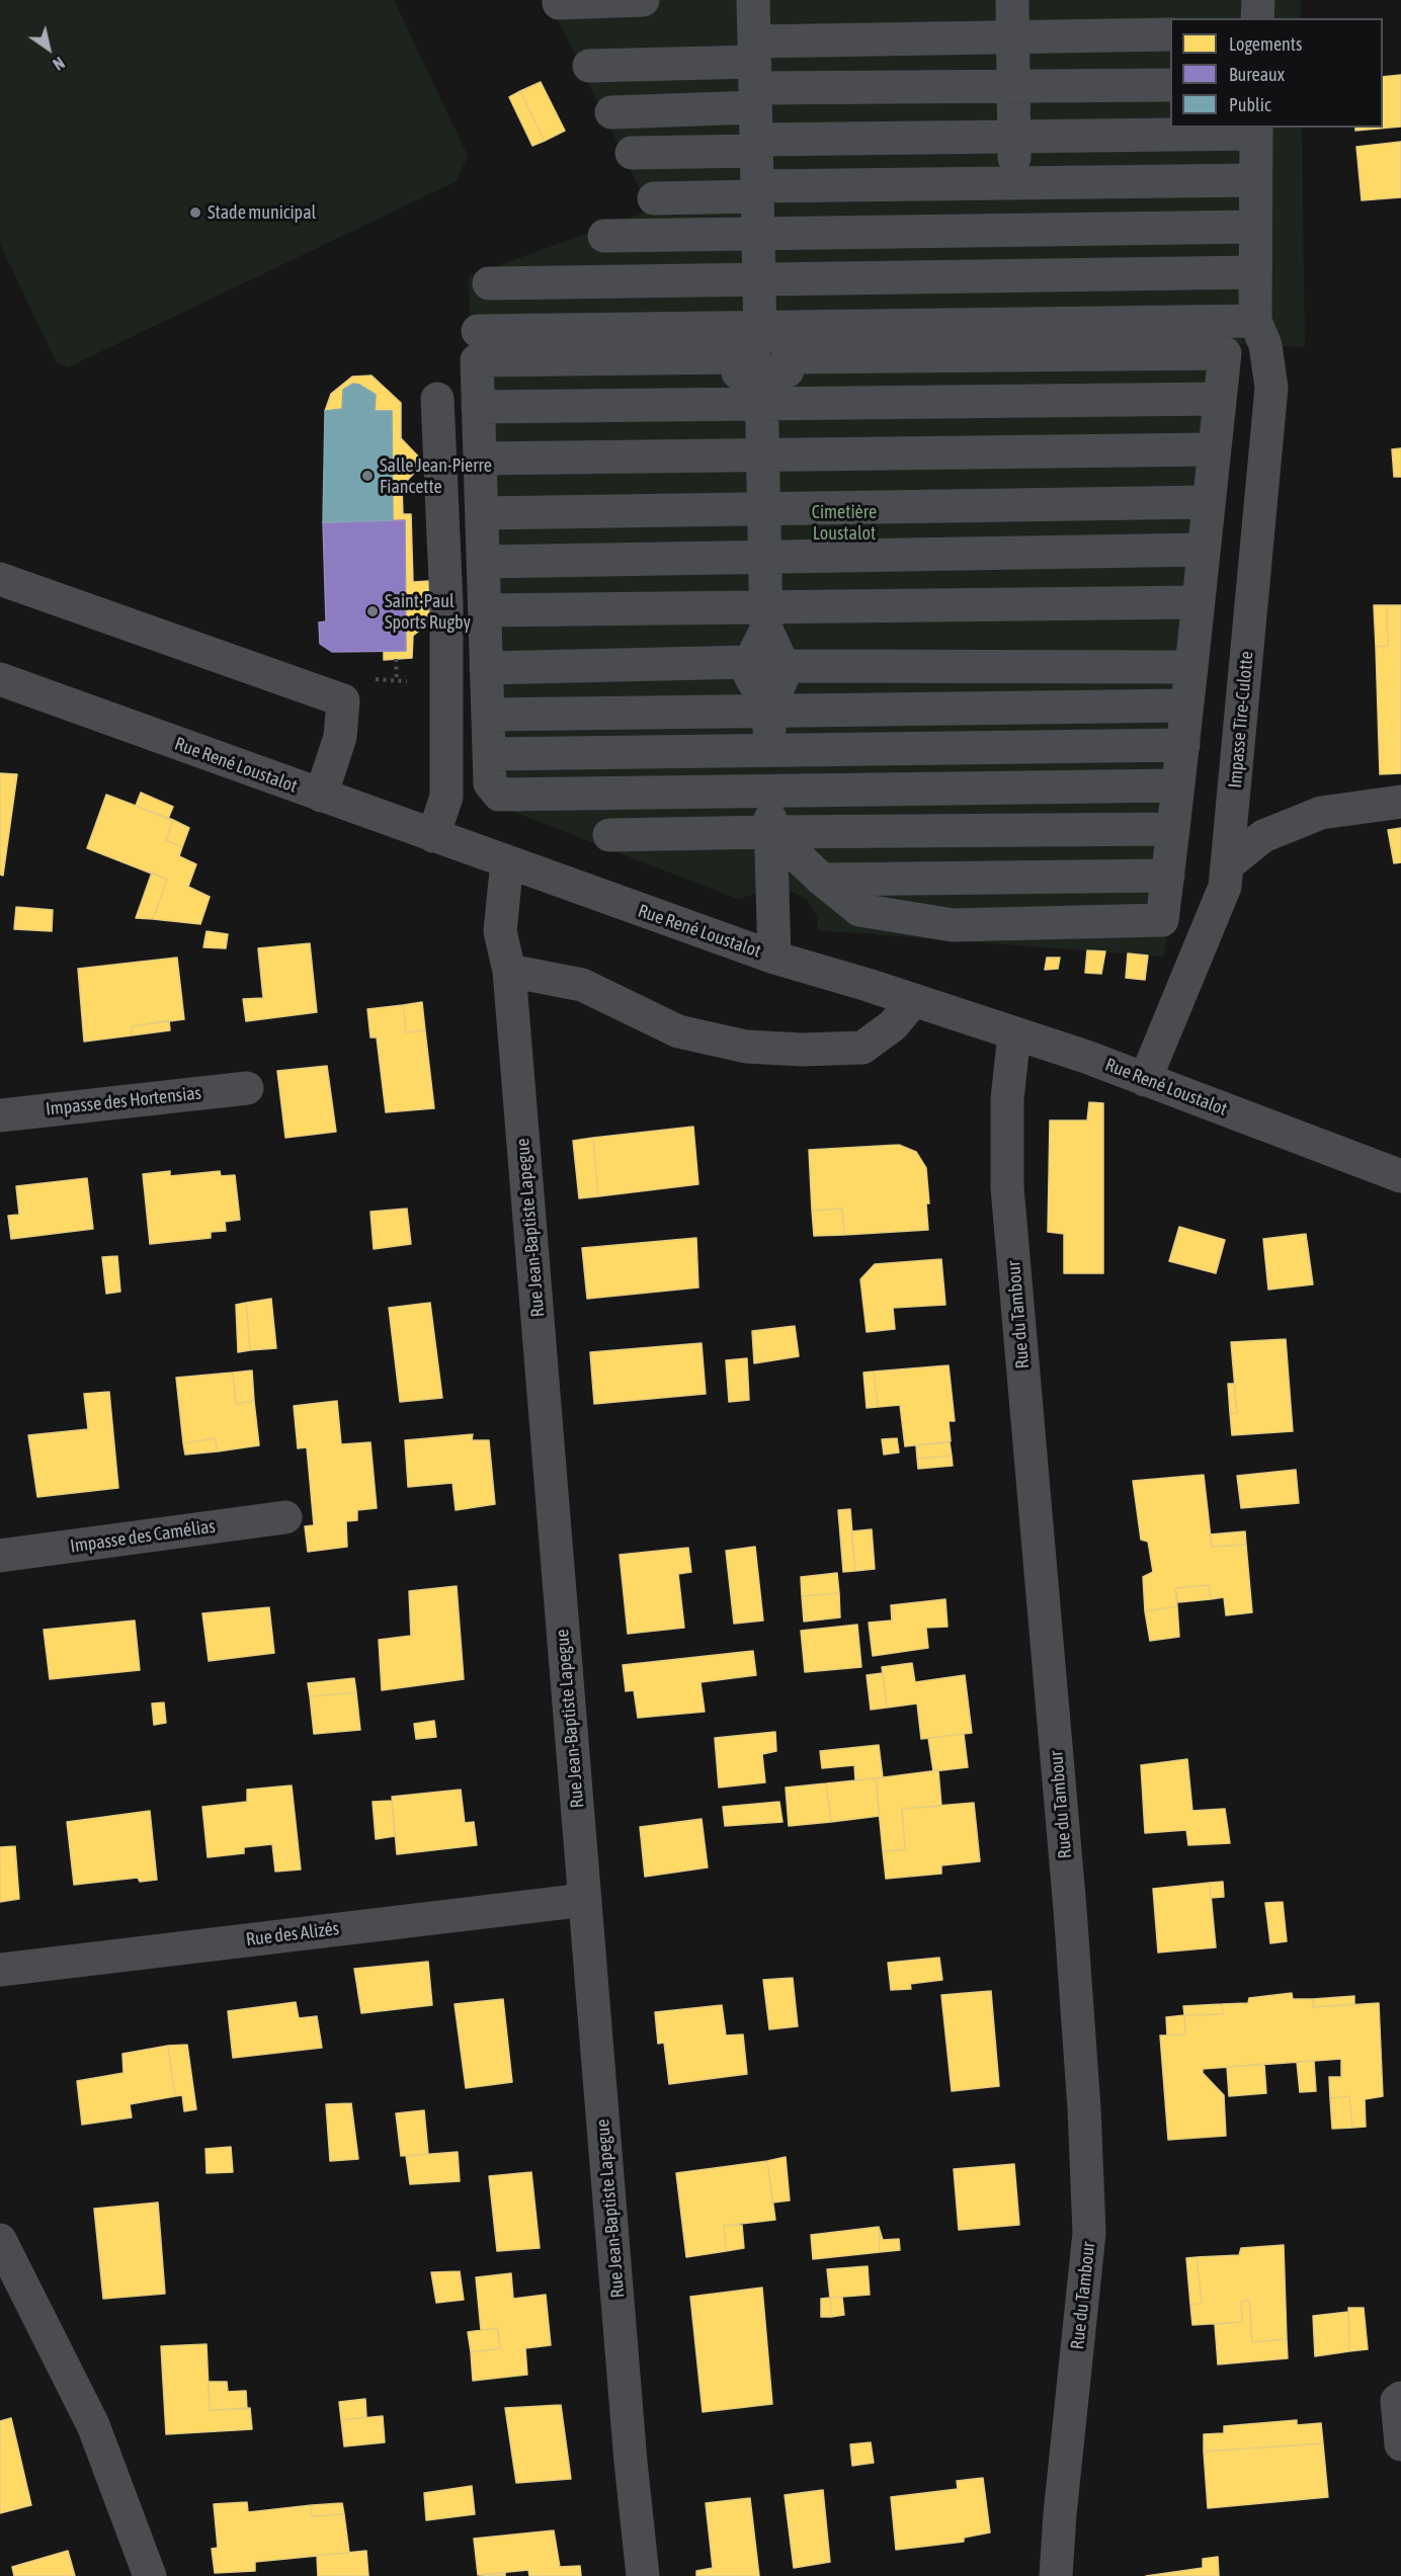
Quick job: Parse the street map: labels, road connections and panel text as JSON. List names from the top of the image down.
{
  "streets": {
    "street": [
      "Impasse Tire-Culotte",
      "Rue René Loustalot",
      "Impasse des Hortensias",
      "Rue Jean-Baptiste Lapegue",
      "Rue du Tambour",
      "Impasse des Camélias",
      "Rue des Alizés"
    ]
  },
  "crossings": [
    ["Impasse Tire-Culotte", "Rue René Loustalot"],
    ["Rue René Loustalot", "Rue Jean-Baptiste Lapegue"],
    ["Rue René Loustalot", "Rue du Tambour"],
    ["Rue Jean-Baptiste Lapegue", "Rue des Alizés"]
  ],
  "parks": ["Cimetière Loustalot"],
  "places": ["Stade municipal", "Salle Jean-Pierre Fiancette", "Saint-Paul Sports Rugby"],
  "legend": ["Logements", "Bureaux", "Public"],
  "north": "bottom right"
}
